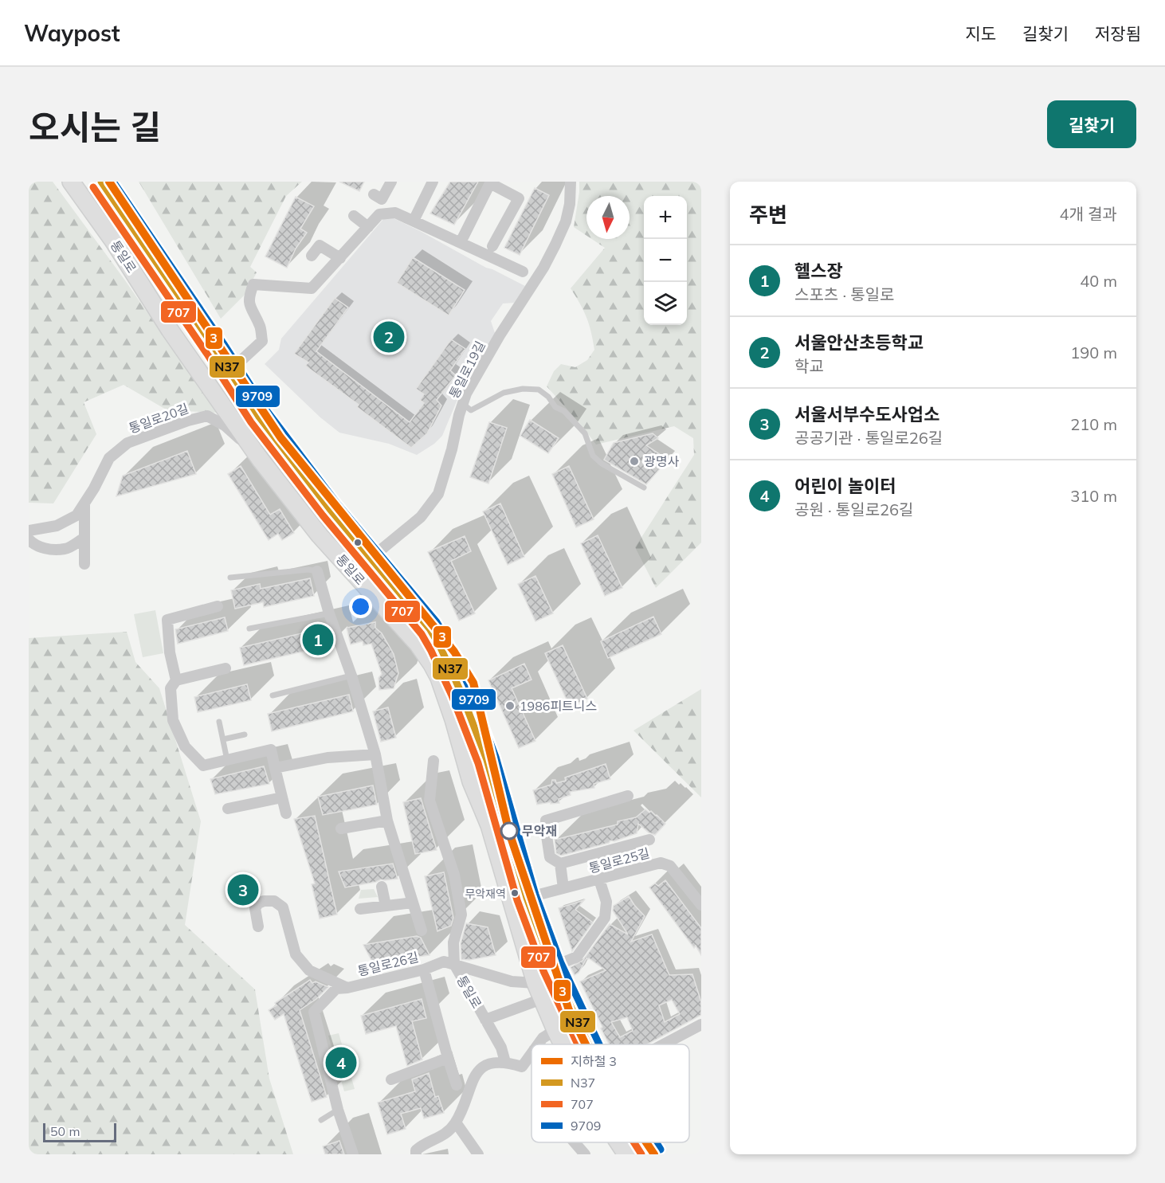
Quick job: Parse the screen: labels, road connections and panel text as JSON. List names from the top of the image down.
{
  "streets": {
    "main road": ["통일로"],
    "street": [
      "통일로19길",
      "통일로20길",
      "통일로25길",
      "통일로26길"
    ]
  },
  "crossings": [
    ["통일로", "통일로19길"],
    ["통일로", "통일로20길"],
    ["통일로", "통일로25길"],
    ["통일로", "통일로26길"]
  ],
  "places": [
    "광명사",
    "1986피트니스",
    "무악재",
    "무악재역"
  ],
  "lines": [
    "metro line 3",
    "transit line N37",
    "transit line 9709",
    "transit line 707"
  ],
  "legend": [
    "지하철 3",
    "N37",
    "707",
    "9709"
  ],
  "scale_bar": "50 m",
  "north": "bottom",
  "page": {
    "header": "Waypost",
    "nav": ["지도", "길찾기", "저장됨"],
    "title": "오시는 길",
    "buttons": "길찾기",
    "heading": ["주변", "4개 결과"],
    "map_buttons": ["+", "−"],
    "list": [
      {
        "mark": "1",
        "name": "헬스장",
        "note": "스포츠 · 통일로",
        "value": "40 m"
      },
      {
        "mark": "2",
        "name": "서울안산초등학교",
        "note": "학교",
        "value": "190 m"
      },
      {
        "mark": "3",
        "name": "서울서부수도사업소",
        "note": "공공기관 · 통일로26길",
        "value": "210 m"
      },
      {
        "mark": "4",
        "name": "어린이 놀이터",
        "note": "공원 · 통일로26길",
        "value": "310 m"
      }
    ],
    "pins": [
      "2",
      "1",
      "3",
      "4"
    ],
    "scale": "50 m"
  }
}
